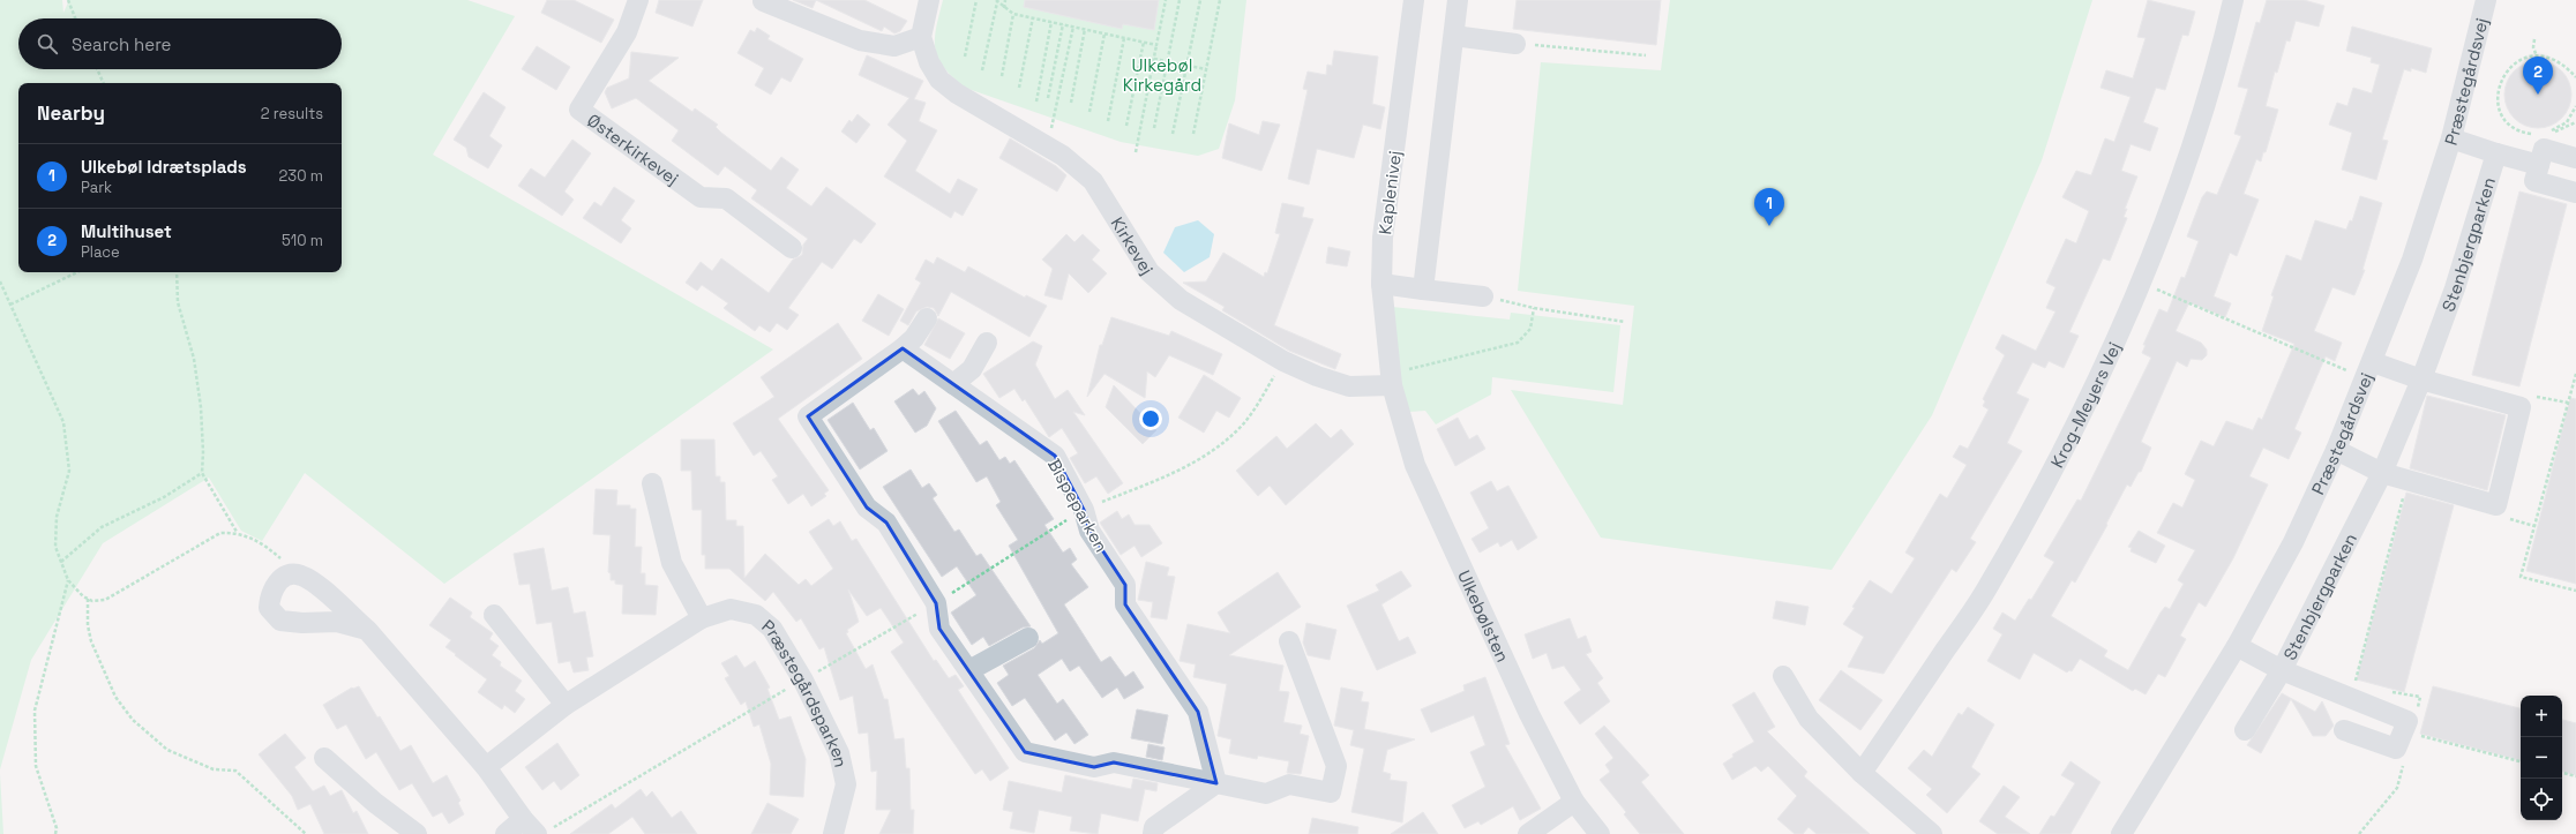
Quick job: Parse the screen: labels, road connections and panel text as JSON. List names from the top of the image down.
{
  "streets": {
    "street": [
      "Præstegårdsvej",
      "Østerkirkevej",
      "Kaplenivej",
      "Kirkevej",
      "Stenbjergparken",
      "Krog-Meyers Vej",
      "Bispeparken",
      "Ulkebølsten",
      "Præstegårdsparken"
    ]
  },
  "crossings": [
    ["Præstegårdsvej", "Stenbjergparken"],
    ["Kaplenivej", "Kirkevej"],
    ["Kaplenivej", "Ulkebølsten"],
    ["Kirkevej", "Ulkebølsten"]
  ],
  "parks": ["Ulkebøl Kirkegård"],
  "page": {
    "search": "Search here",
    "pins": ["2", "1"],
    "heading": ["Nearby", "2 results"],
    "list": [
      {
        "mark": "1",
        "name": "Ulkebøl Idrætsplads",
        "note": "Park",
        "value": "230 m"
      },
      {
        "mark": "2",
        "name": "Multihuset",
        "note": "Place",
        "value": "510 m"
      }
    ],
    "map_buttons": ["+", "−"]
  }
}
